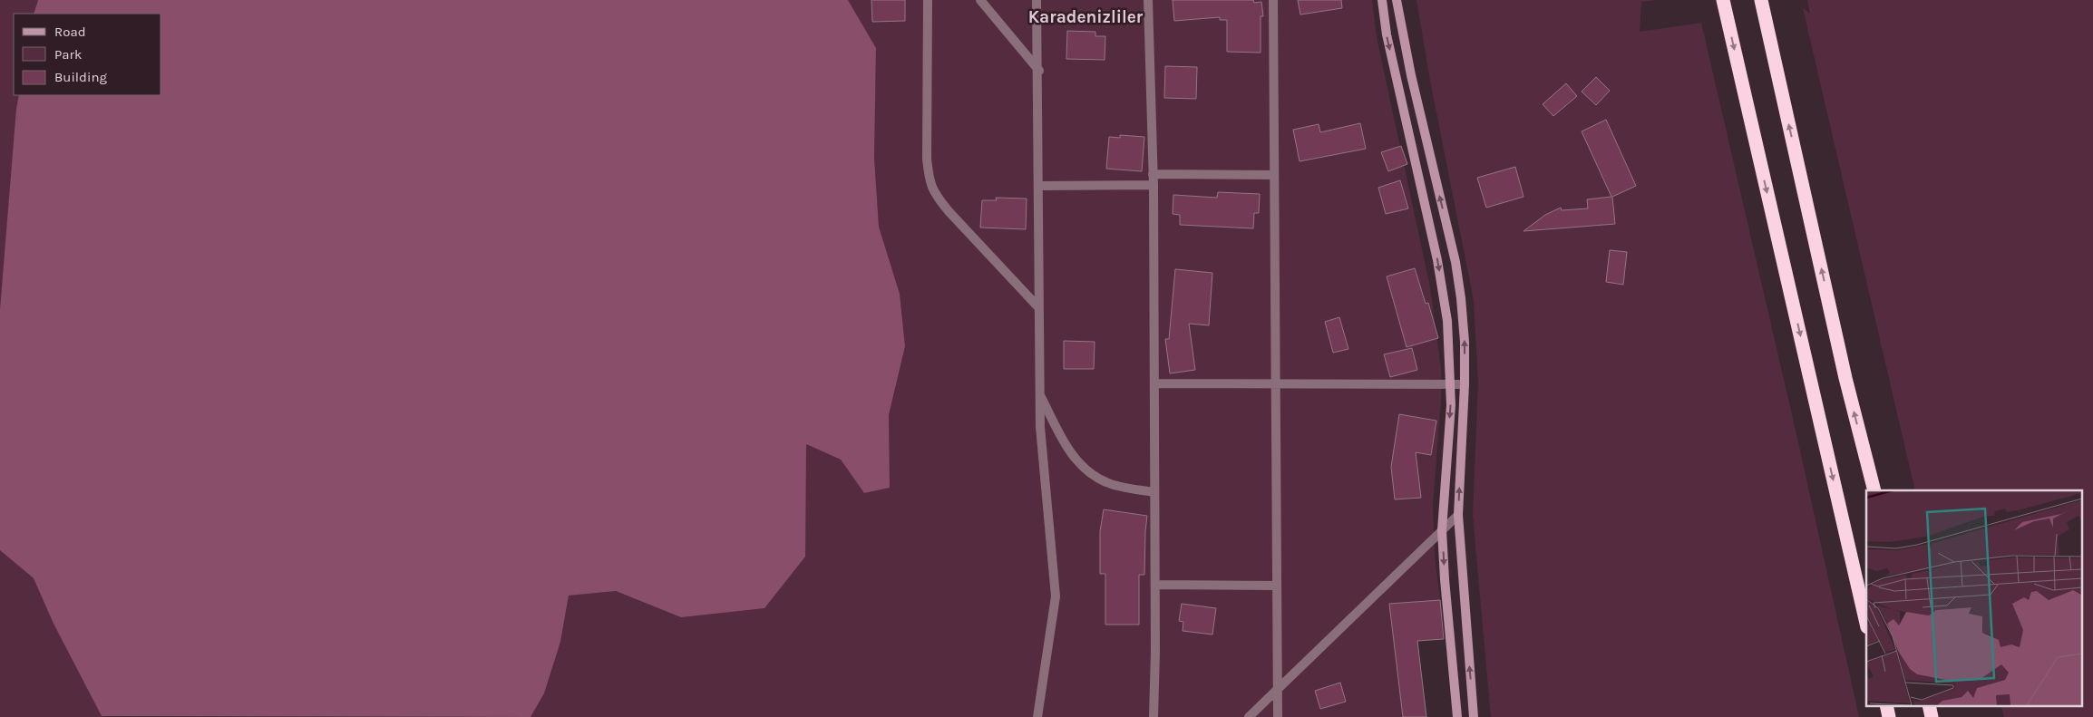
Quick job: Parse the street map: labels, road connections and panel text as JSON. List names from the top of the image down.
{
  "districts": ["Karadenizliler"],
  "legend": ["Road", "Park", "Building"]
}
